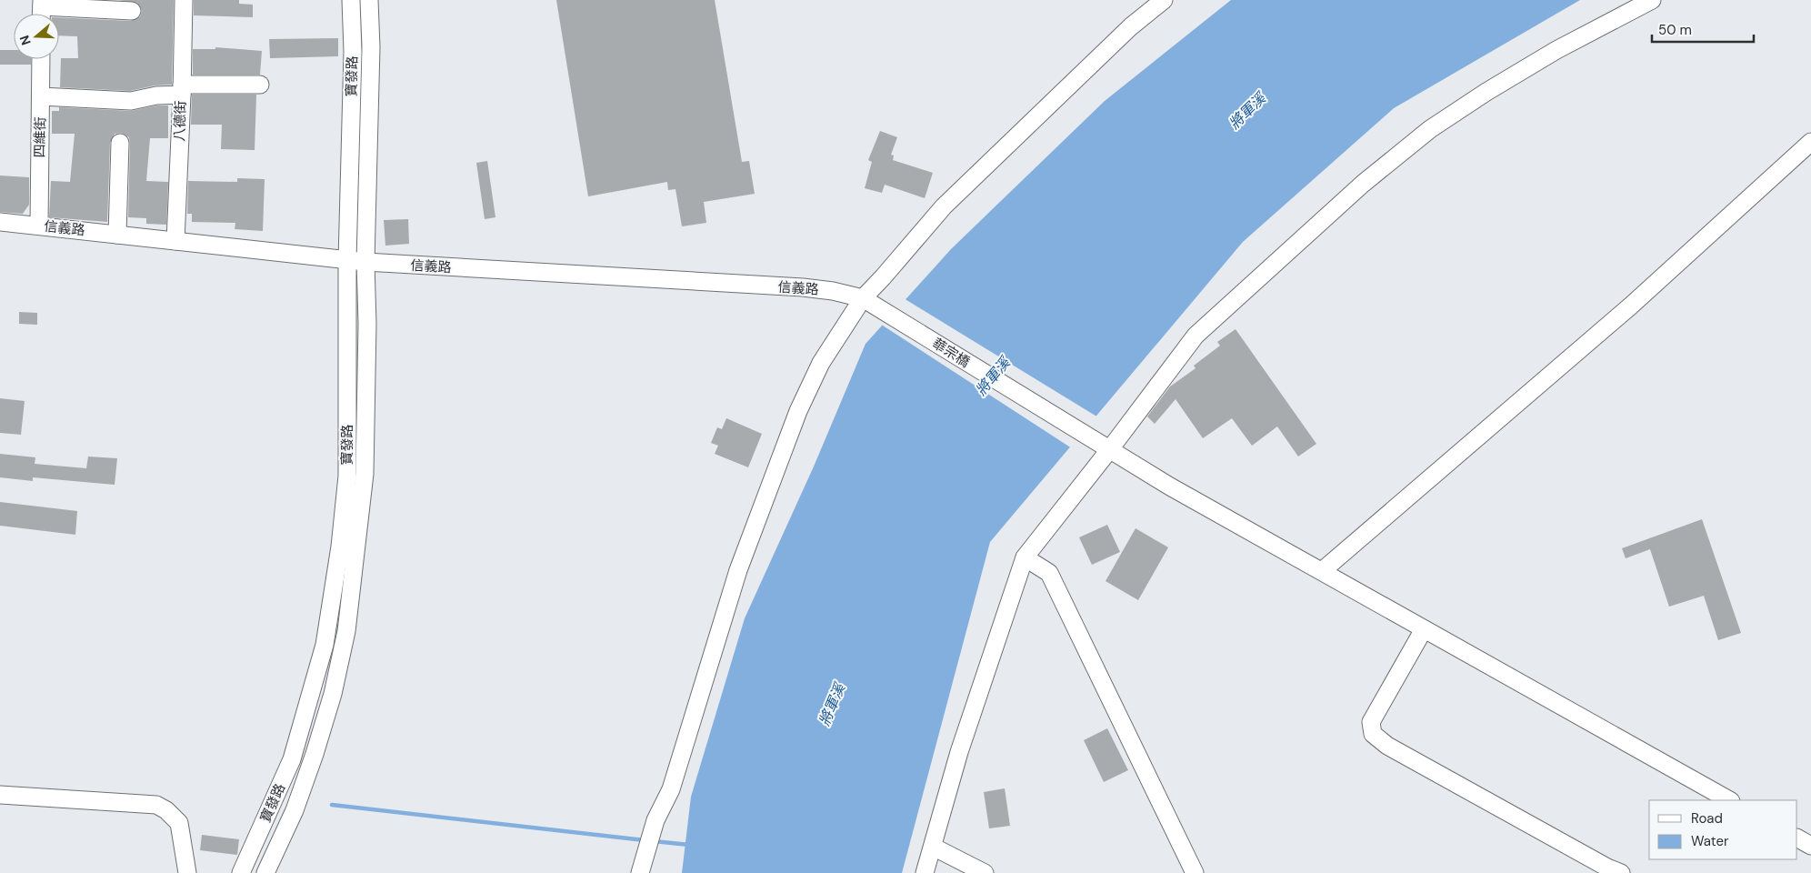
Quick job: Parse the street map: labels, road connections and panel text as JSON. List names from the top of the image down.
{
  "streets": {
    "street": [
      "寶發路",
      "八德街",
      "四維街",
      "信義路",
      "華宗橋"
    ]
  },
  "crossings": [
    ["寶發路", "信義路"],
    ["八德街", "信義路"],
    ["四維街", "信義路"],
    ["信義路", "華宗橋"]
  ],
  "water": ["將軍溪"],
  "legend": ["Road", "Water"],
  "scale_bar": "50 m",
  "north": "left"
}
